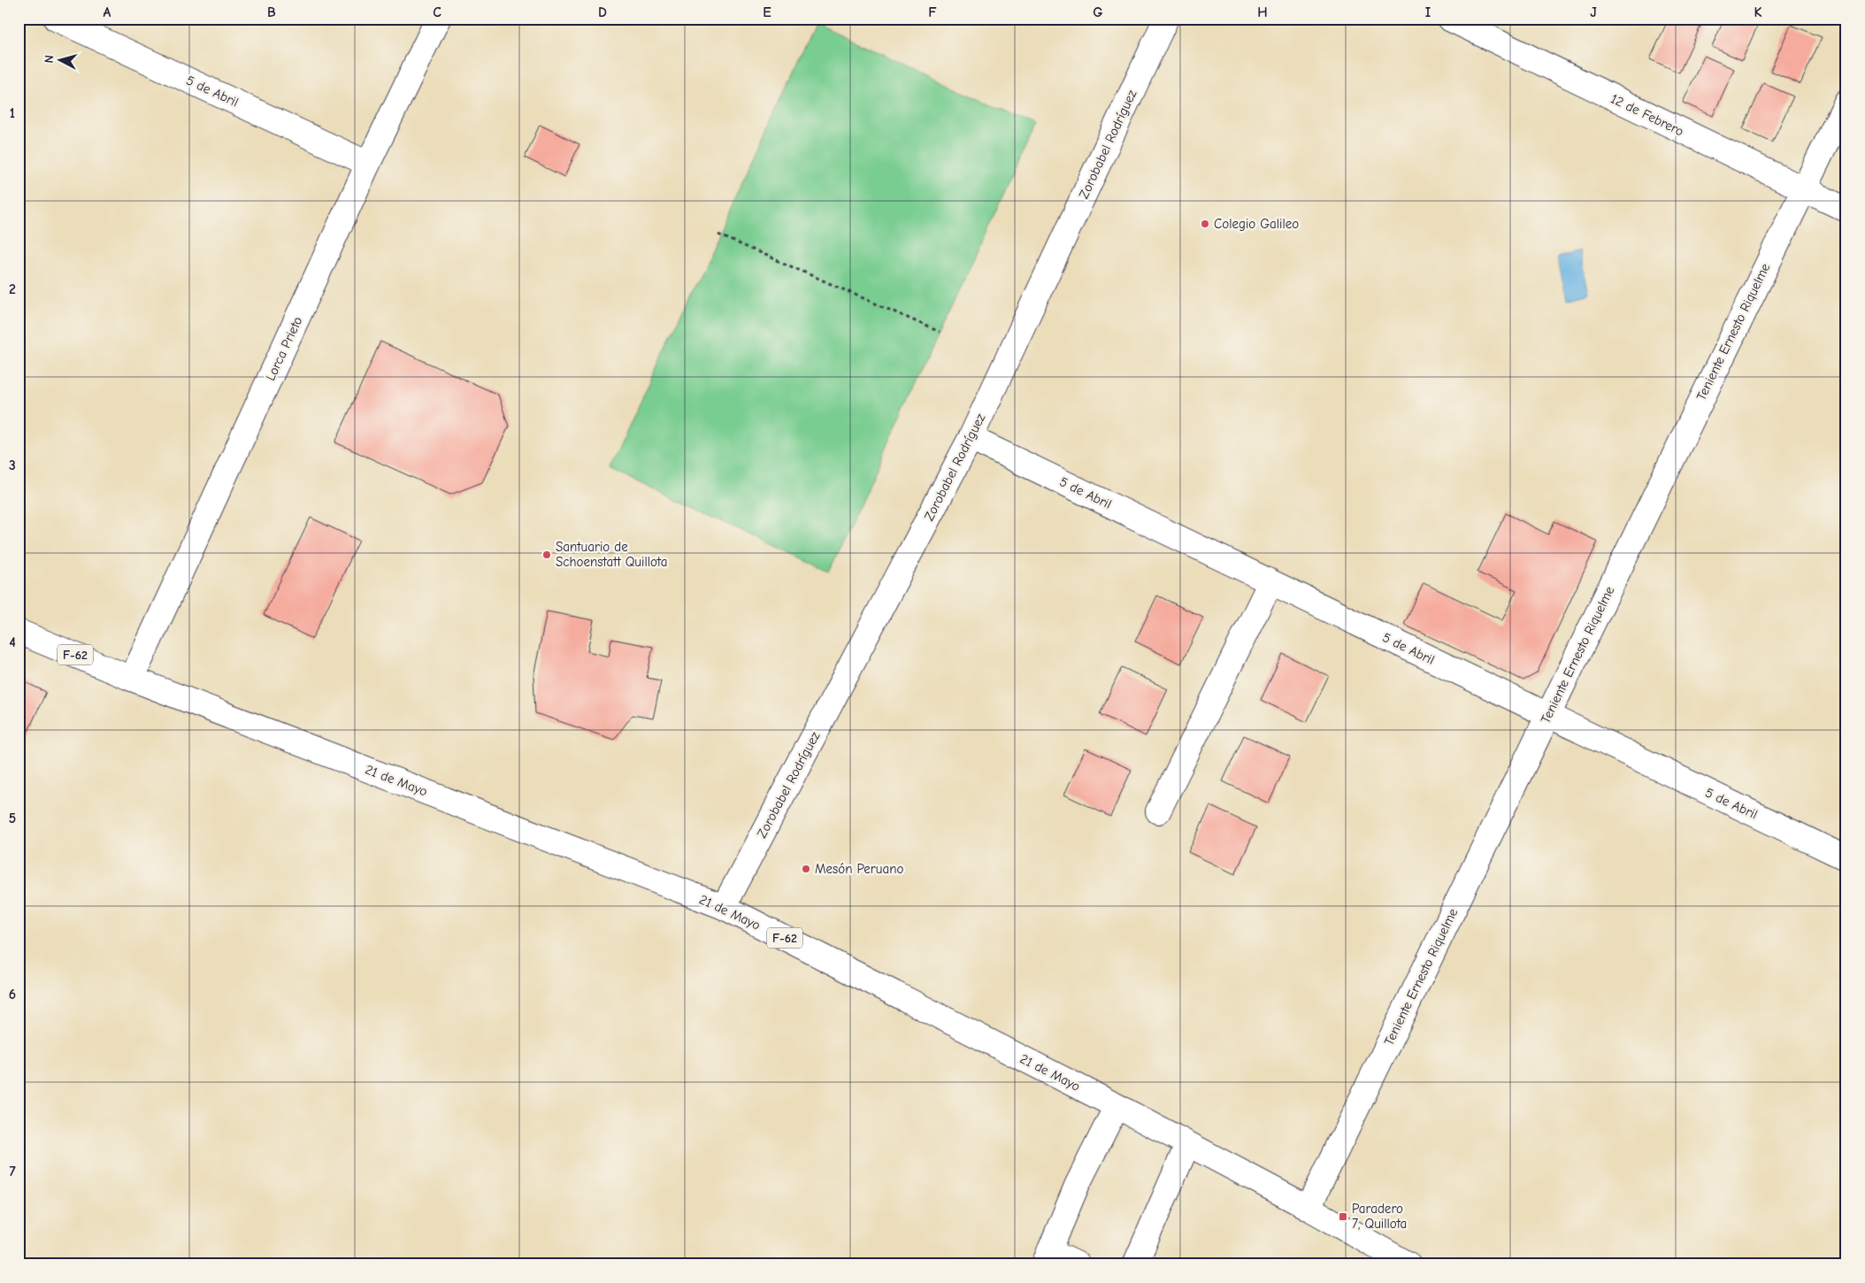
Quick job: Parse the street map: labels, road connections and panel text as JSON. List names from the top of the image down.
{
  "streets": {
    "street": [
      "5 de Abril",
      "12 de Febrero",
      "Zorobabel Rodríguez",
      "Teniente Ernesto Riquelme",
      "Lorca Prieto",
      "F-62",
      "21 de Mayo"
    ]
  },
  "crossings": [
    ["5 de Abril", "Zorobabel Rodríguez"],
    ["5 de Abril", "Teniente Ernesto Riquelme"],
    ["5 de Abril", "Lorca Prieto"],
    ["12 de Febrero", "Teniente Ernesto Riquelme"],
    ["Zorobabel Rodríguez", "21 de Mayo"],
    ["Teniente Ernesto Riquelme", "21 de Mayo"],
    ["Lorca Prieto", "21 de Mayo"]
  ],
  "places": {
    "other": ["Colegio Galileo", "Santuario de Schoenstatt Quillota", "Mesón Peruano"],
    "transit": ["Paradero 7, Quillota"]
  },
  "north": "left",
  "grid": {
    "columns": [
      "A",
      "B",
      "C",
      "D",
      "E",
      "F",
      "G",
      "H",
      "I",
      "J",
      "K"
    ],
    "rows": [
      "1",
      "2",
      "3",
      "4",
      "5",
      "6",
      "7"
    ]
  }
}
